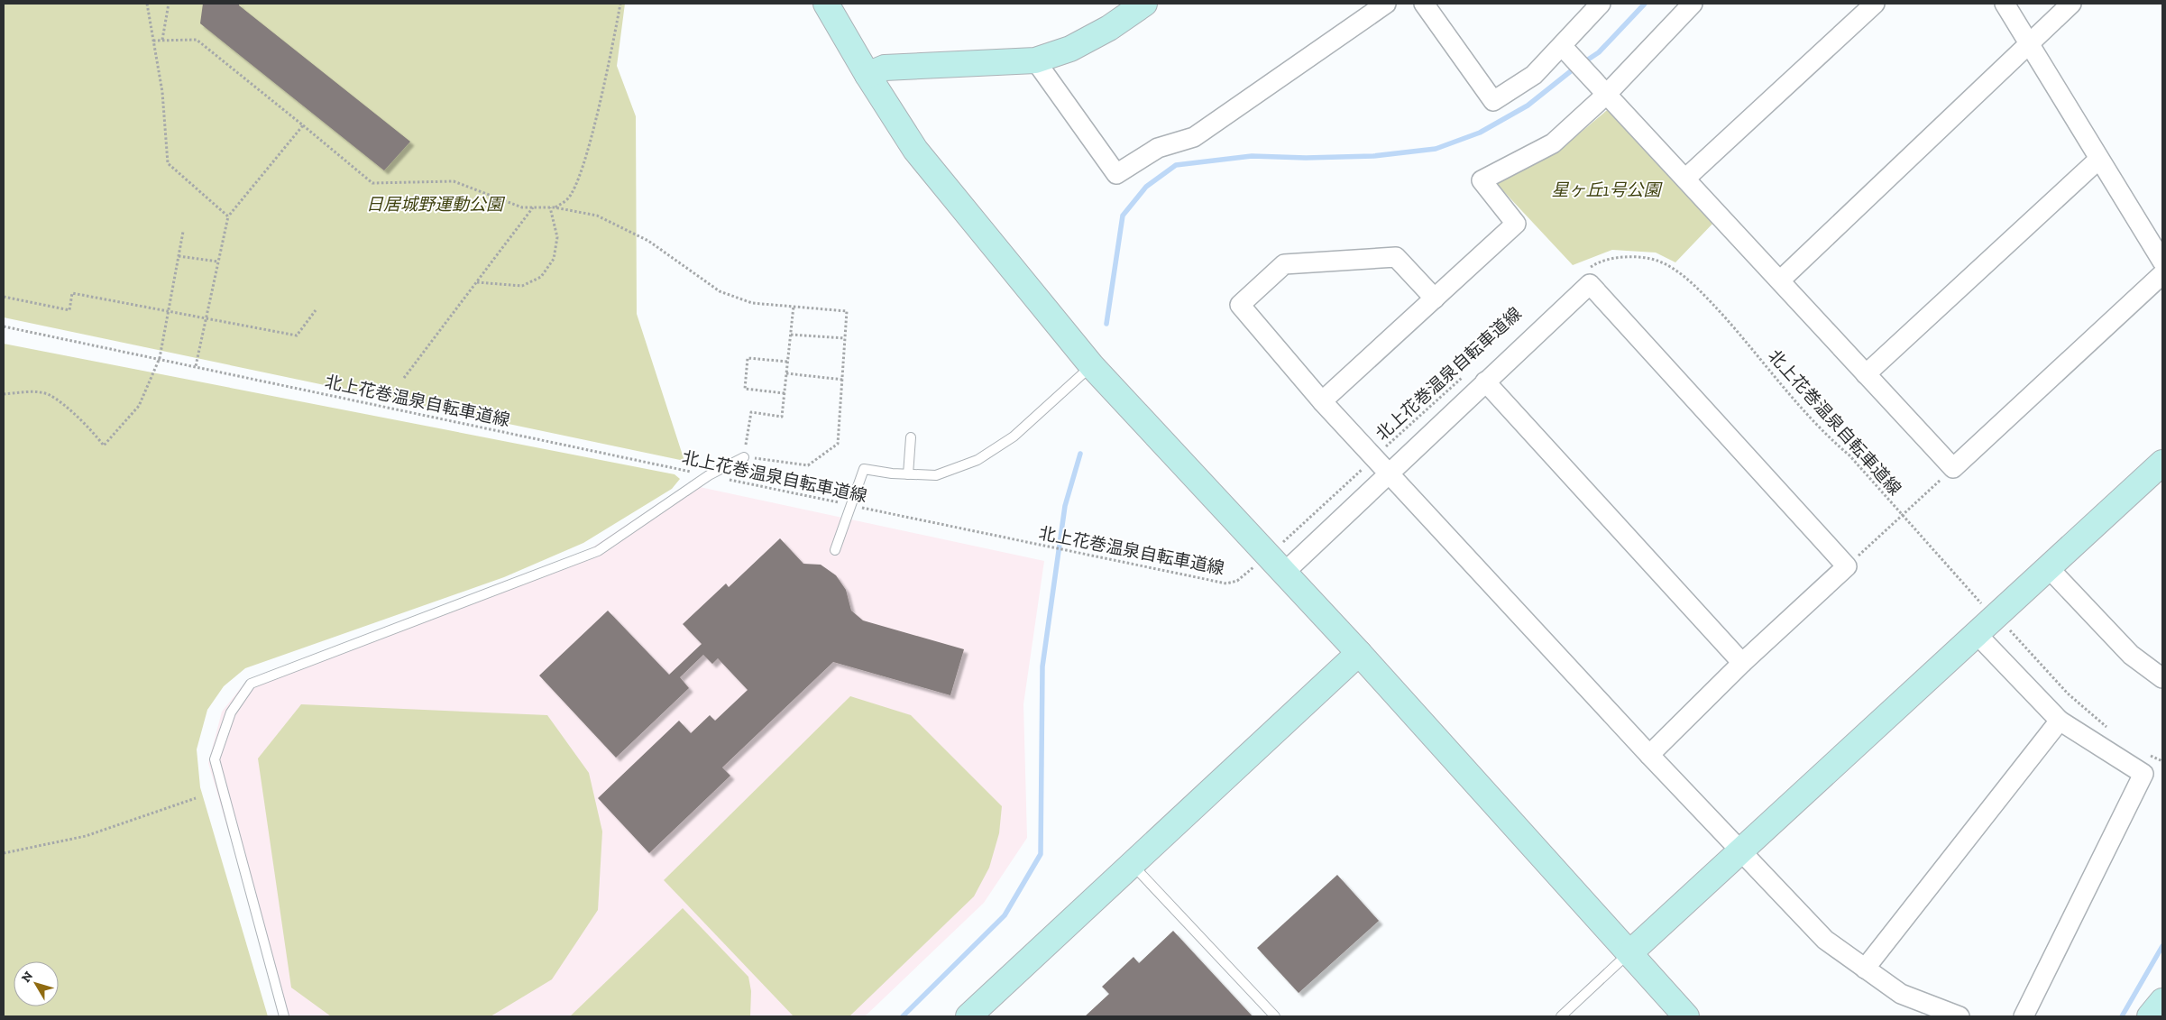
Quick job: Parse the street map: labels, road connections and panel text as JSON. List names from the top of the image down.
{
  "streets": {
    "path": ["北上花巻温泉自転車道線"]
  },
  "parks": ["星ヶ丘1号公園", "日居城野運動公園"],
  "north": "top left"
}
